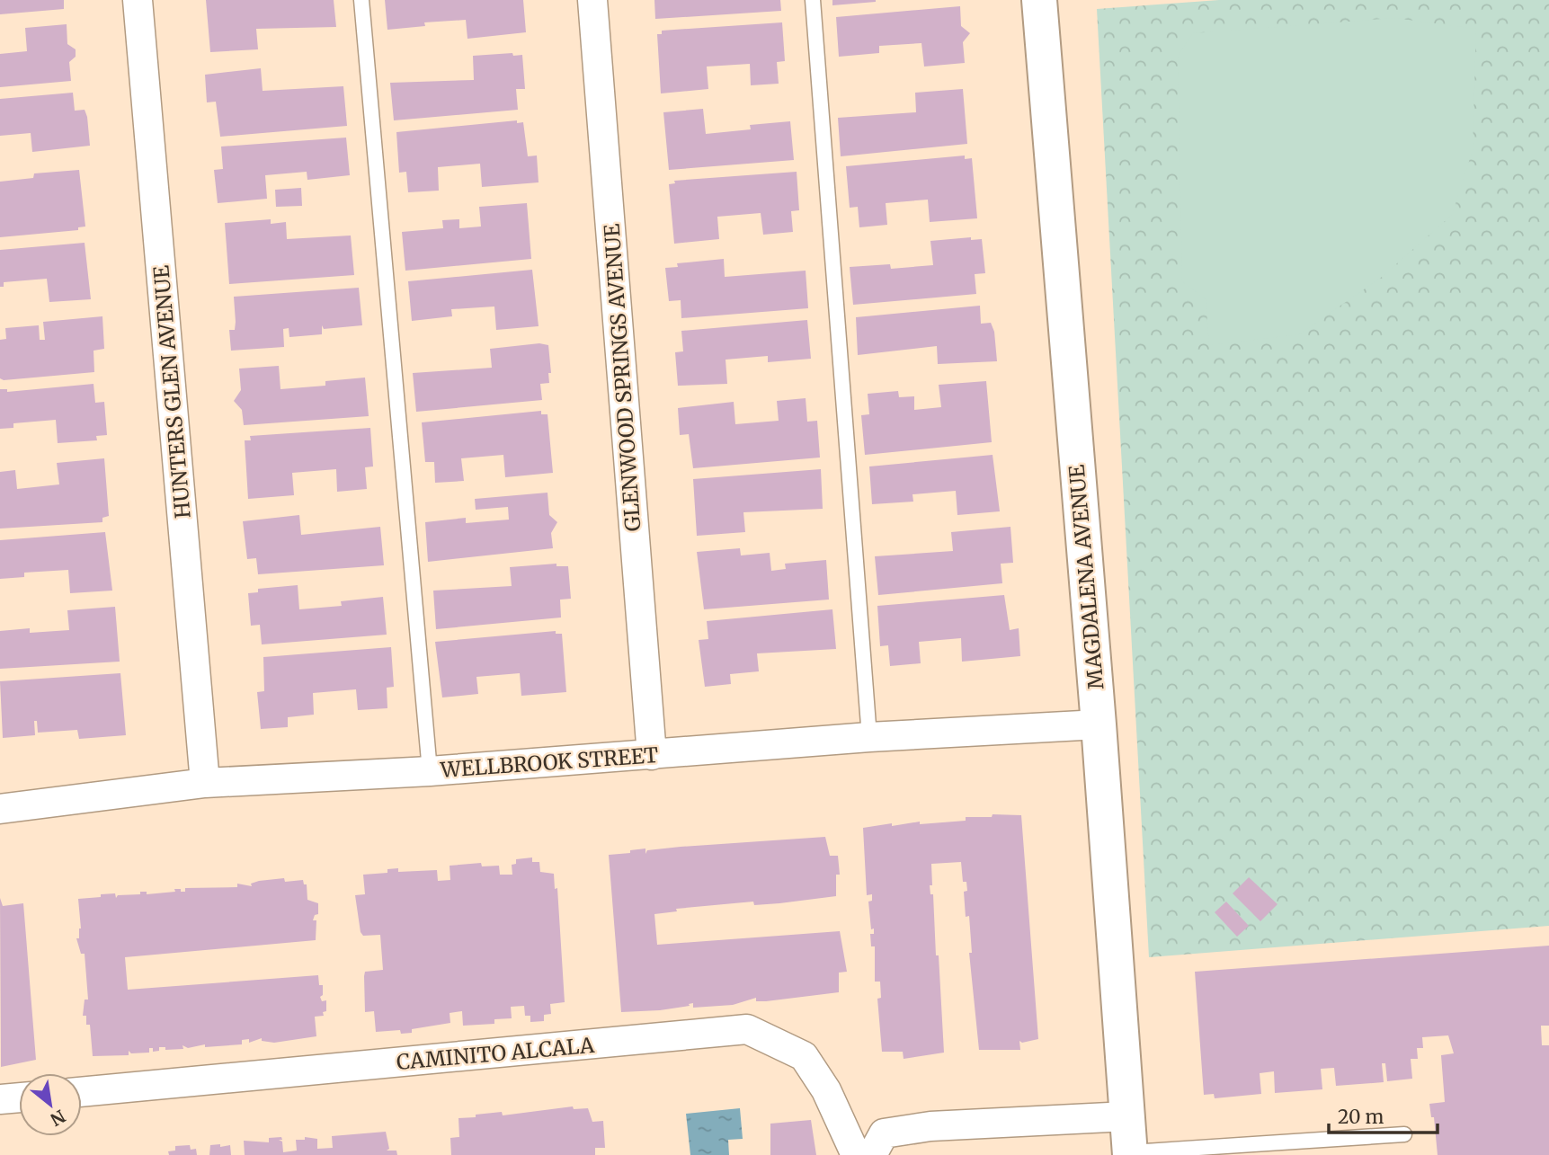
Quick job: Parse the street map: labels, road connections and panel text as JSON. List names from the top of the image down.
{
  "streets": {
    "street": [
      "GLENWOOD SPRINGS AVENUE",
      "HUNTERS GLEN AVENUE",
      "MAGDALENA AVENUE",
      "WELLBROOK STREET",
      "CAMINITO ALCALA"
    ]
  },
  "crossings": [
    ["GLENWOOD SPRINGS AVENUE", "WELLBROOK STREET"],
    ["HUNTERS GLEN AVENUE", "WELLBROOK STREET"],
    ["MAGDALENA AVENUE", "WELLBROOK STREET"]
  ],
  "scale_bar": "20 m",
  "north": "bottom right"
}
